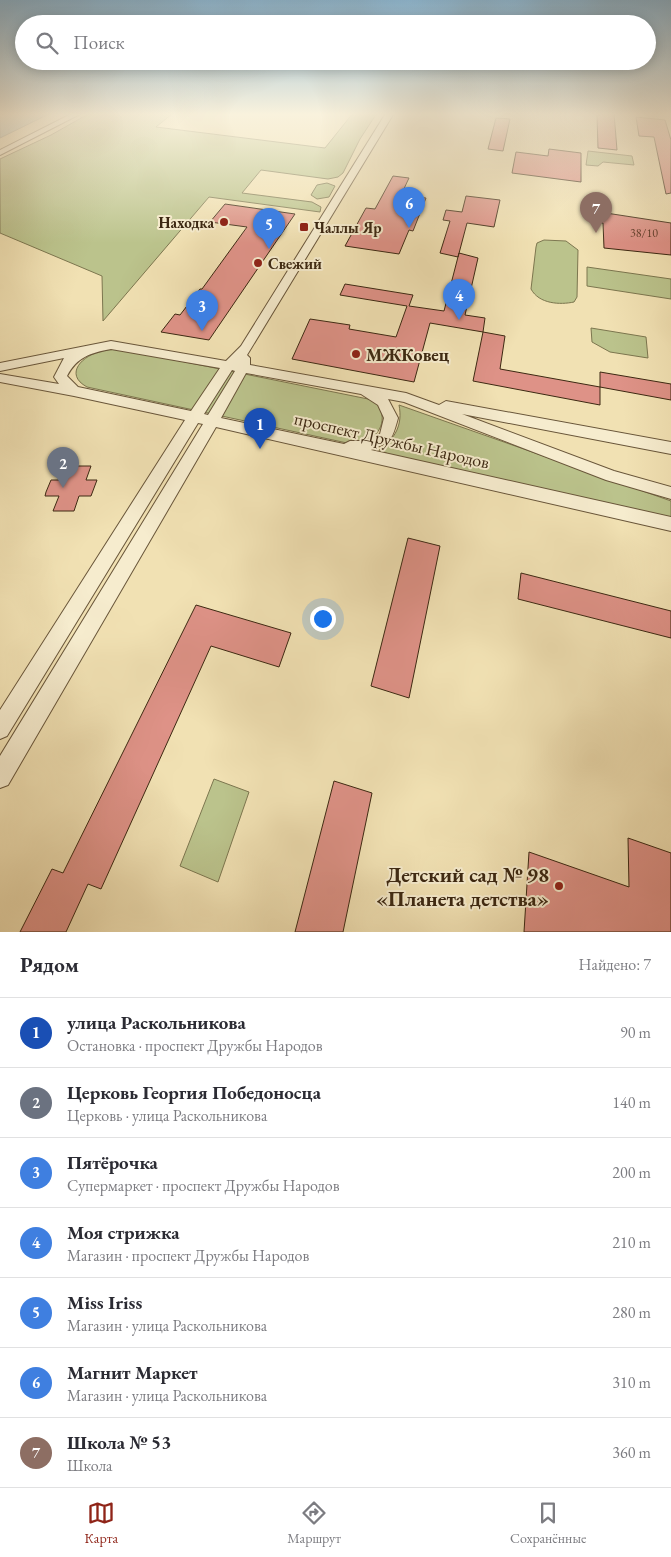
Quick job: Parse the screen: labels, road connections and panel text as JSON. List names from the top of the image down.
{
  "streets": {
    "street": ["проспект Дружбы Народов"]
  },
  "places": {
    "other": [
      "Находка",
      "Свежий",
      "МЖКовец",
      "Детский сад № 98 «Планета детства»"
    ],
    "transit": ["Чаллы Яр"]
  },
  "house_numbers": ["38/10"],
  "page": {
    "search": "Поиск",
    "pins": [
      "6",
      "7",
      "5",
      "4",
      "3",
      "1",
      "2"
    ],
    "heading": ["Рядом", "Найдено: 7"],
    "list": [
      {
        "mark": "1",
        "name": "улица Раскольникова",
        "note": "Остановка · проспект Дружбы Народов",
        "value": "90 m"
      },
      {
        "mark": "2",
        "name": "Церковь Георгия Победоносца",
        "note": "Церковь · улица Раскольникова",
        "value": "140 m"
      },
      {
        "mark": "3",
        "name": "Пятёрочка",
        "note": "Супермаркет · проспект Дружбы Народов",
        "value": "200 m"
      },
      {
        "mark": "4",
        "name": "Моя стрижка",
        "note": "Магазин · проспект Дружбы Народов",
        "value": "210 m"
      },
      {
        "mark": "5",
        "name": "Miss Iriss",
        "note": "Магазин · улица Раскольникова",
        "value": "280 m"
      },
      {
        "mark": "6",
        "name": "Магнит Маркет",
        "note": "Магазин · улица Раскольникова",
        "value": "310 m"
      },
      {
        "mark": "7",
        "name": "Школа № 53",
        "note": "Школа",
        "value": "360 m"
      }
    ],
    "nav": ["Карта", "Маршрут", "Сохранённые"]
  }
}
